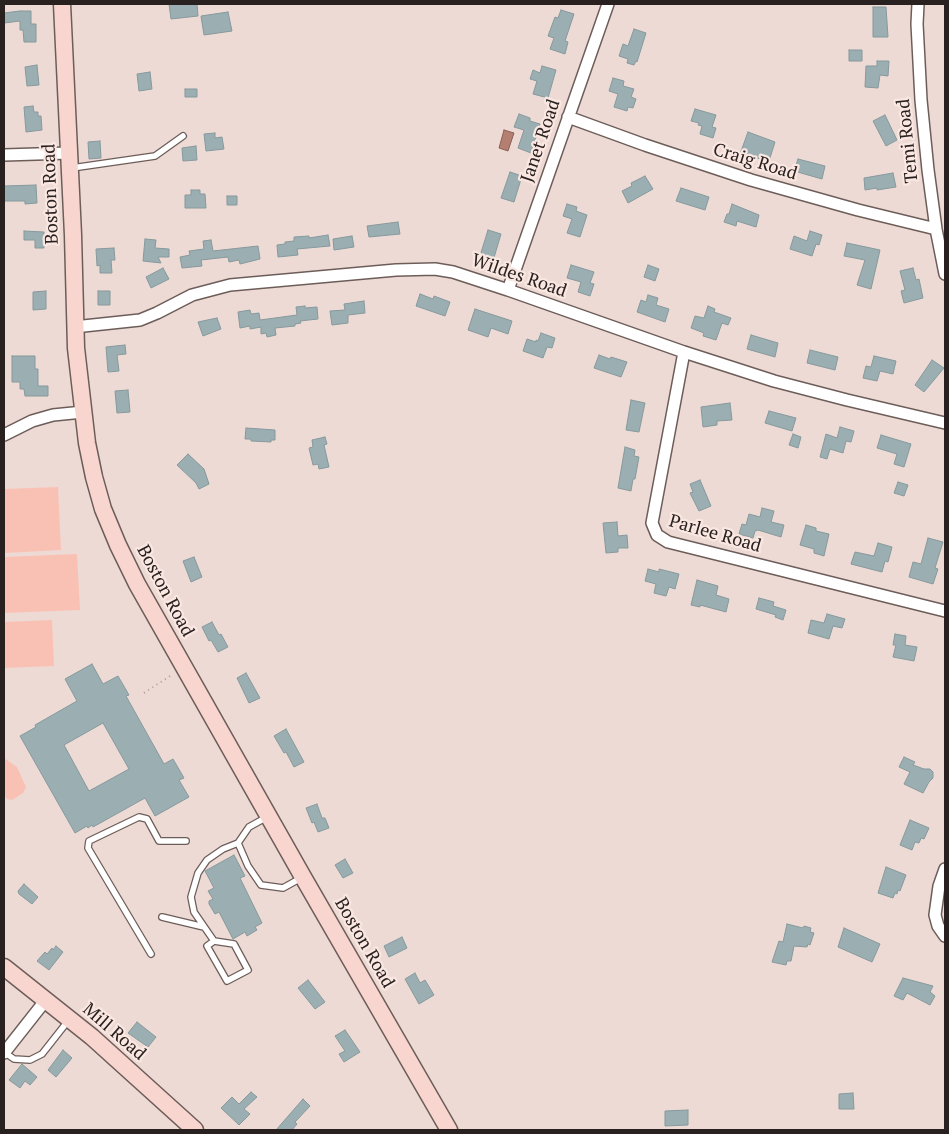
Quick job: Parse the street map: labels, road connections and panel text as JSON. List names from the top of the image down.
{
  "streets": {
    "main road": ["Boston Road", "Mill Road"],
    "street": [
      "Janet Road",
      "Temi Road",
      "Craig Road",
      "Wildes Road",
      "Parlee Road"
    ]
  },
  "crossings": [
    ["Janet Road", "Craig Road"],
    ["Janet Road", "Wildes Road"],
    ["Temi Road", "Craig Road"],
    ["Boston Road", "Wildes Road"],
    ["Wildes Road", "Parlee Road"]
  ]
}
